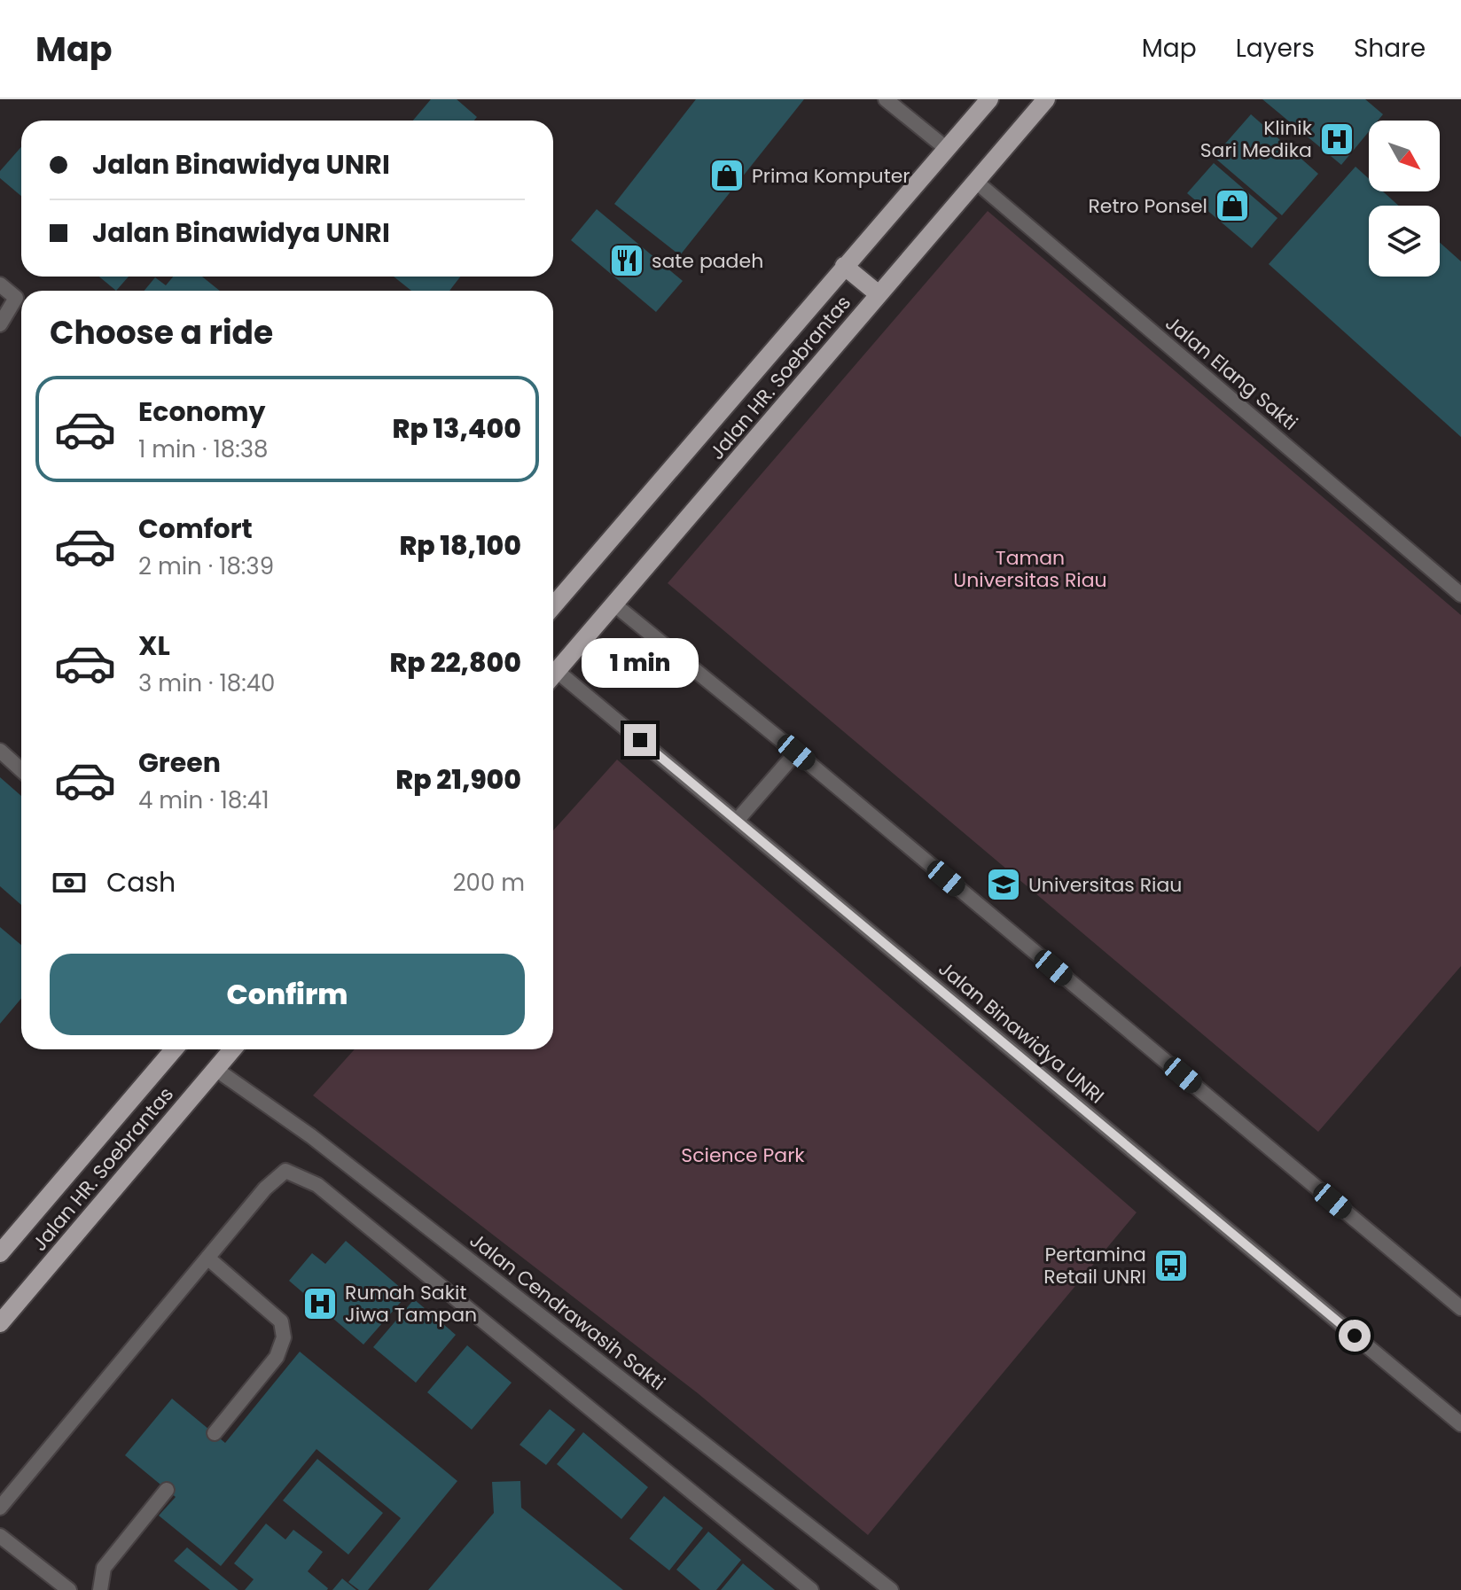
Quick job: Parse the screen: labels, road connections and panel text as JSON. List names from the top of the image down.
{
  "streets": {
    "main road": ["Jalan HR. Soebrantas"],
    "street": ["Jalan Elang Sakti", "Jalan Binawidya UNRI", "Jalan Cendrawasih Sakti"]
  },
  "crossings": [
    ["Jalan Elang Sakti", "Jalan HR. Soebrantas"],
    ["Jalan HR. Soebrantas", "Jalan Cendrawasih Sakti"]
  ],
  "parks": ["Taman Universitas Riau", "Science Park"],
  "places": {
    "hospital": ["Klinik Sari Medika", "Rumah Sakit Jiwa Tampan"],
    "shop": ["Prima Komputer", "Retro Ponsel"],
    "restaurant": ["sate padeh"],
    "school or university": ["Universitas Riau"],
    "bus stop": ["Pertamina Retail UNRI"]
  },
  "north": "bottom right",
  "page": {
    "header": "Map",
    "nav": ["Map", "Layers", "Share"],
    "banner": ["Jalan Binawidya UNRI", "Jalan Binawidya UNRI"],
    "heading": "Choose a ride",
    "list": [
      {
        "name": "Economy",
        "note": "1 min · 18:38",
        "value": "Rp 13,400"
      },
      {
        "name": "Comfort",
        "note": "2 min · 18:39",
        "value": "Rp 18,100"
      },
      {
        "name": "XL",
        "note": "3 min · 18:40",
        "value": "Rp 22,800"
      },
      {
        "name": "Green",
        "note": "4 min · 18:41",
        "value": "Rp 21,900"
      }
    ],
    "bubble": "1 min",
    "pay": ["Cash", "200 m"],
    "buttons": "Confirm"
  }
}
